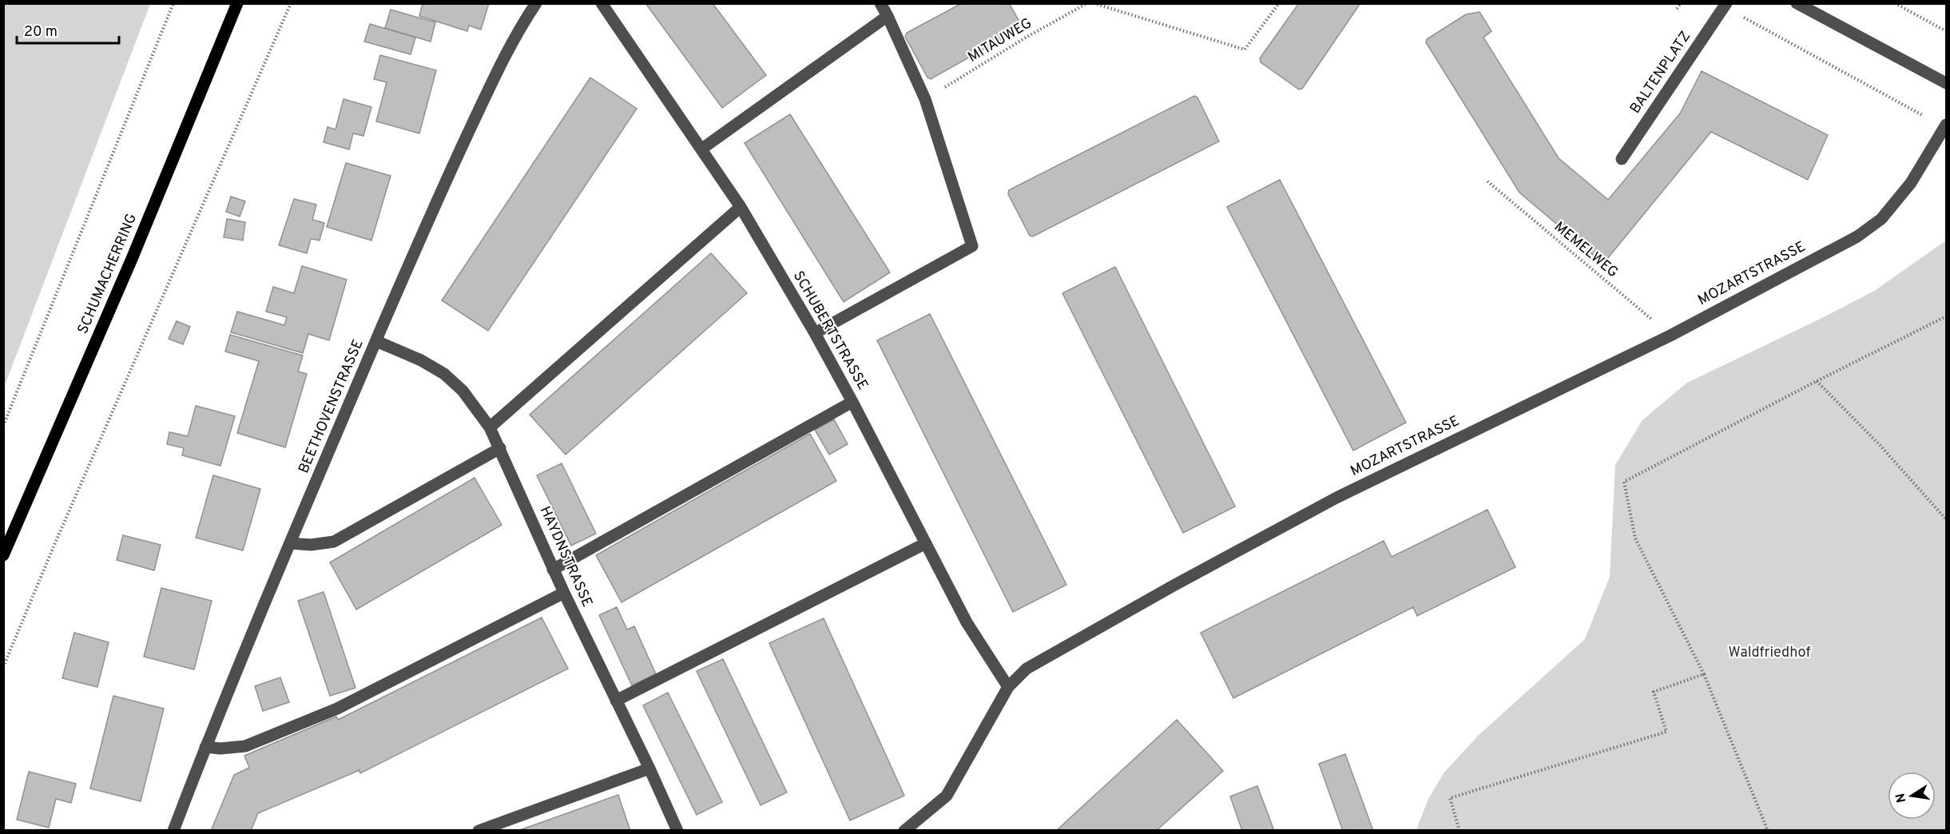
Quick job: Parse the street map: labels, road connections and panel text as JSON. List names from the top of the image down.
{
  "streets": {
    "main road": ["SCHUMACHERRING"],
    "street": [
      "BALTENPLATZ",
      "MOZARTSTRASSE",
      "SCHUBERTSTRASSE",
      "BEETHOVENSTRASSE",
      "HAYDNSTRASSE"
    ],
    "path": ["MITAUWEG", "MEMELWEG"]
  },
  "crossings": [
    ["MEMELWEG", "MOZARTSTRASSE"],
    ["MOZARTSTRASSE", "SCHUBERTSTRASSE"],
    ["BEETHOVENSTRASSE", "HAYDNSTRASSE"]
  ],
  "parks": ["Waldfriedhof"],
  "scale_bar": "20 m",
  "north": "left"
}
